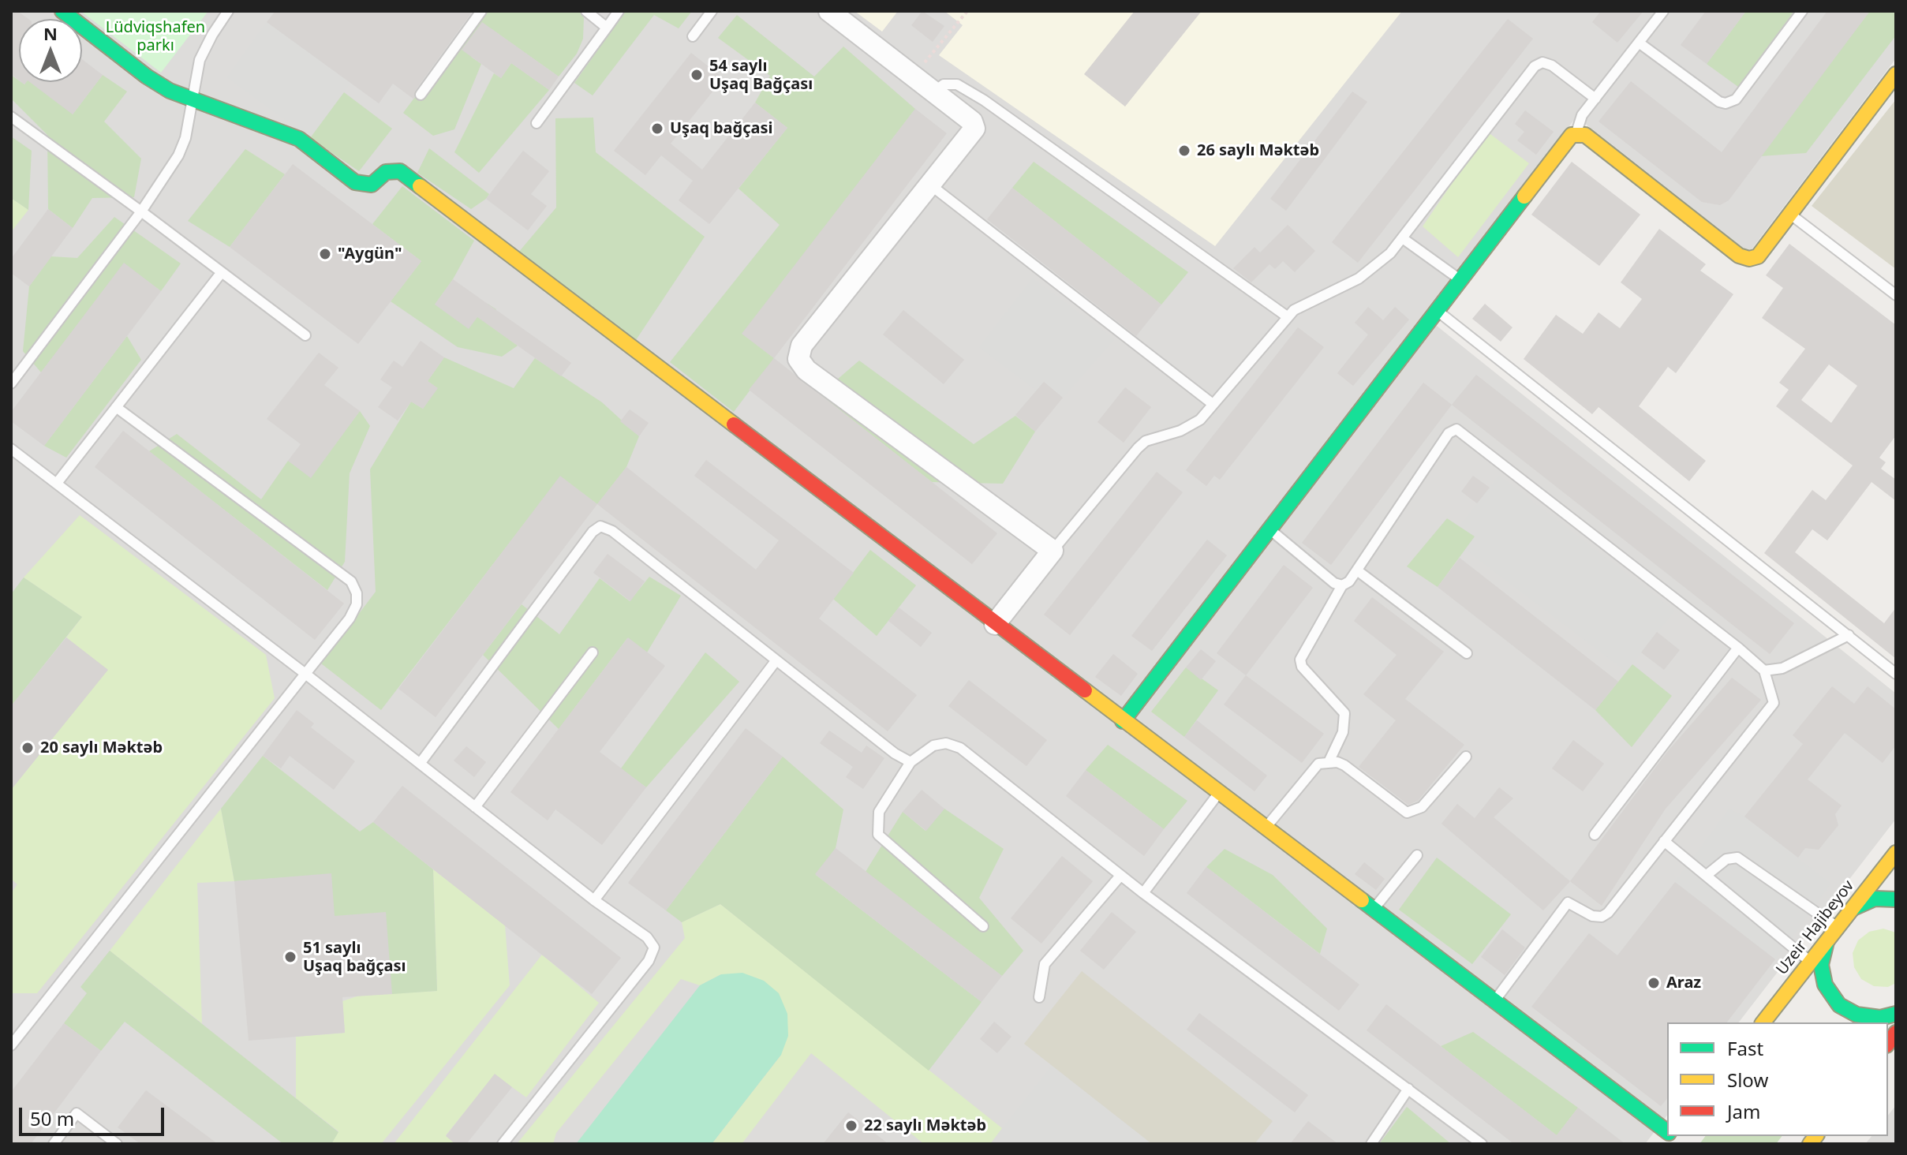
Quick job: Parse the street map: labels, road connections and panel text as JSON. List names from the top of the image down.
{
  "streets": {
    "street": ["Uzeir Hajibeyov"]
  },
  "parks": ["Lüdviqshafen parkı"],
  "places": [
    "54 saylı Uşaq Bağçası",
    "Uşaq bağçasi",
    "26 saylı Məktəb",
    "\"Aygün\"",
    "20 saylı Məktəb",
    "51 saylı Uşaq bağçası",
    "Araz",
    "22 saylı Məktəb"
  ],
  "legend": ["Fast", "Slow", "Jam"],
  "scale_bar": "50 m",
  "north": "top"
}
